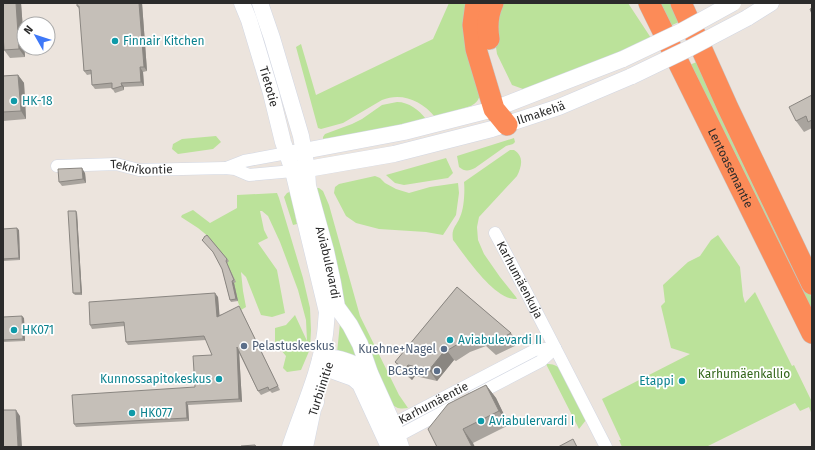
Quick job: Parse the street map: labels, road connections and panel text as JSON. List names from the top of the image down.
{
  "streets": {
    "highway": ["Lentoasemantie"],
    "main road": [
      "Tietotie",
      "Ilmakehä",
      "Aviabulevardi",
      "Turbiinitie"
    ],
    "street": ["Teknikontie", "Karhumäenkuja", "Karhumäentie"]
  },
  "crossings": [
    ["Tietotie", "Ilmakehä"],
    ["Tietotie", "Teknikontie"],
    ["Tietotie", "Aviabulevardi"],
    ["Ilmakehä", "Teknikontie"],
    ["Ilmakehä", "Aviabulevardi"],
    ["Teknikontie", "Aviabulevardi"],
    ["Aviabulevardi", "Turbiinitie"],
    ["Aviabulevardi", "Karhumäentie"],
    ["Karhumäenkuja", "Karhumäentie"]
  ],
  "parks": ["Karhumäenkallio"],
  "places": [
    "Finnair Kitchen",
    "HK-18",
    "HK071",
    "Aviabulevardi II",
    "Pelastuskeskus",
    "Kuehne+Nagel",
    "BCaster",
    "Kunnossapitokeskus",
    "Etappi",
    "HK077",
    "Aviabulervardi I"
  ],
  "north": "top left"
}
